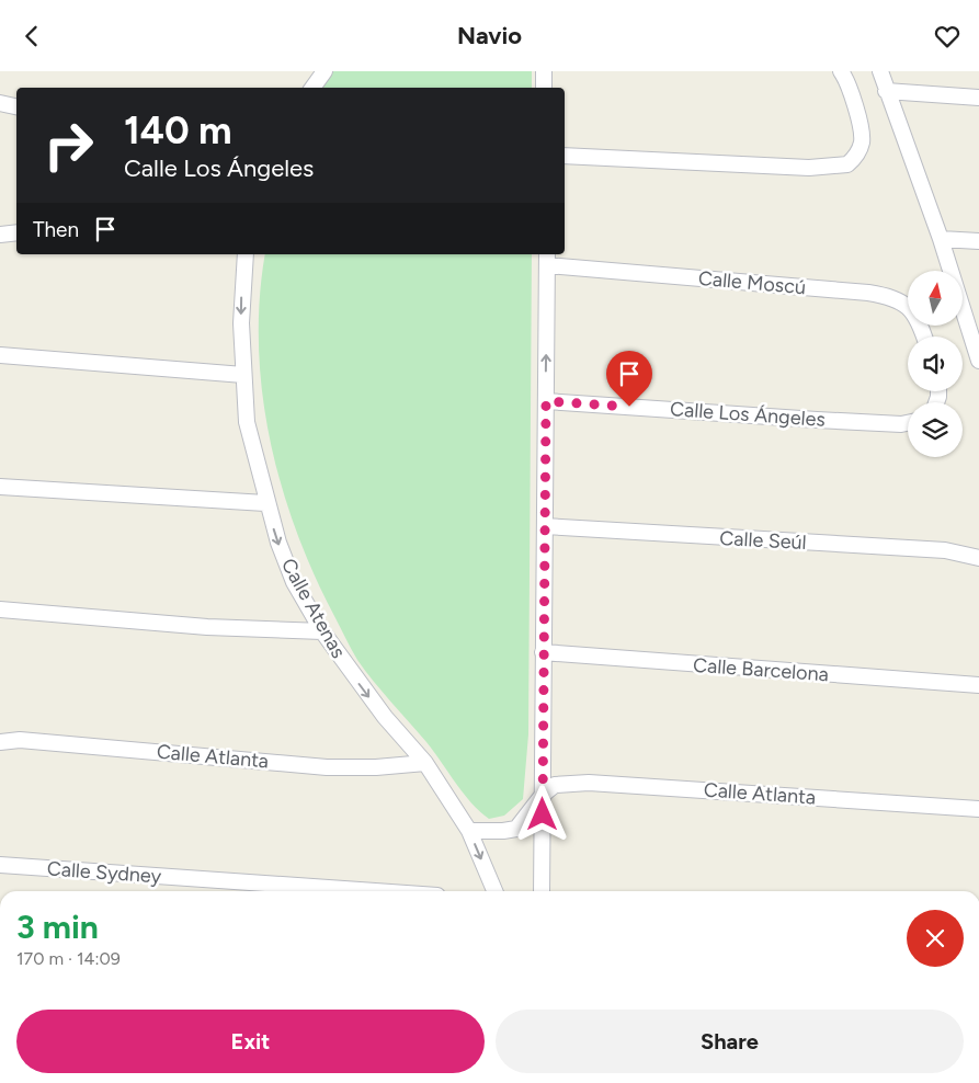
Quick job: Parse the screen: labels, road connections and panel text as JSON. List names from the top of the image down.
{
  "streets": {
    "street": [
      "Calle Moscú",
      "Calle Los Ángeles",
      "Calle Seúl",
      "Calle Atenas",
      "Calle Barcelona",
      "Calle Atlanta",
      "Calle Sydney"
    ]
  },
  "crossings": [
    ["Calle Atenas", "Calle Atlanta"]
  ],
  "one_way": ["Calle Atenas"],
  "north": "top",
  "page": {
    "header": "Navio",
    "turn": ["140 m", "Calle Los Ángeles"],
    "then": "Then",
    "heading": ["3 min", "170 m · 14:09"],
    "buttons": ["Exit", "Share"]
  }
}
